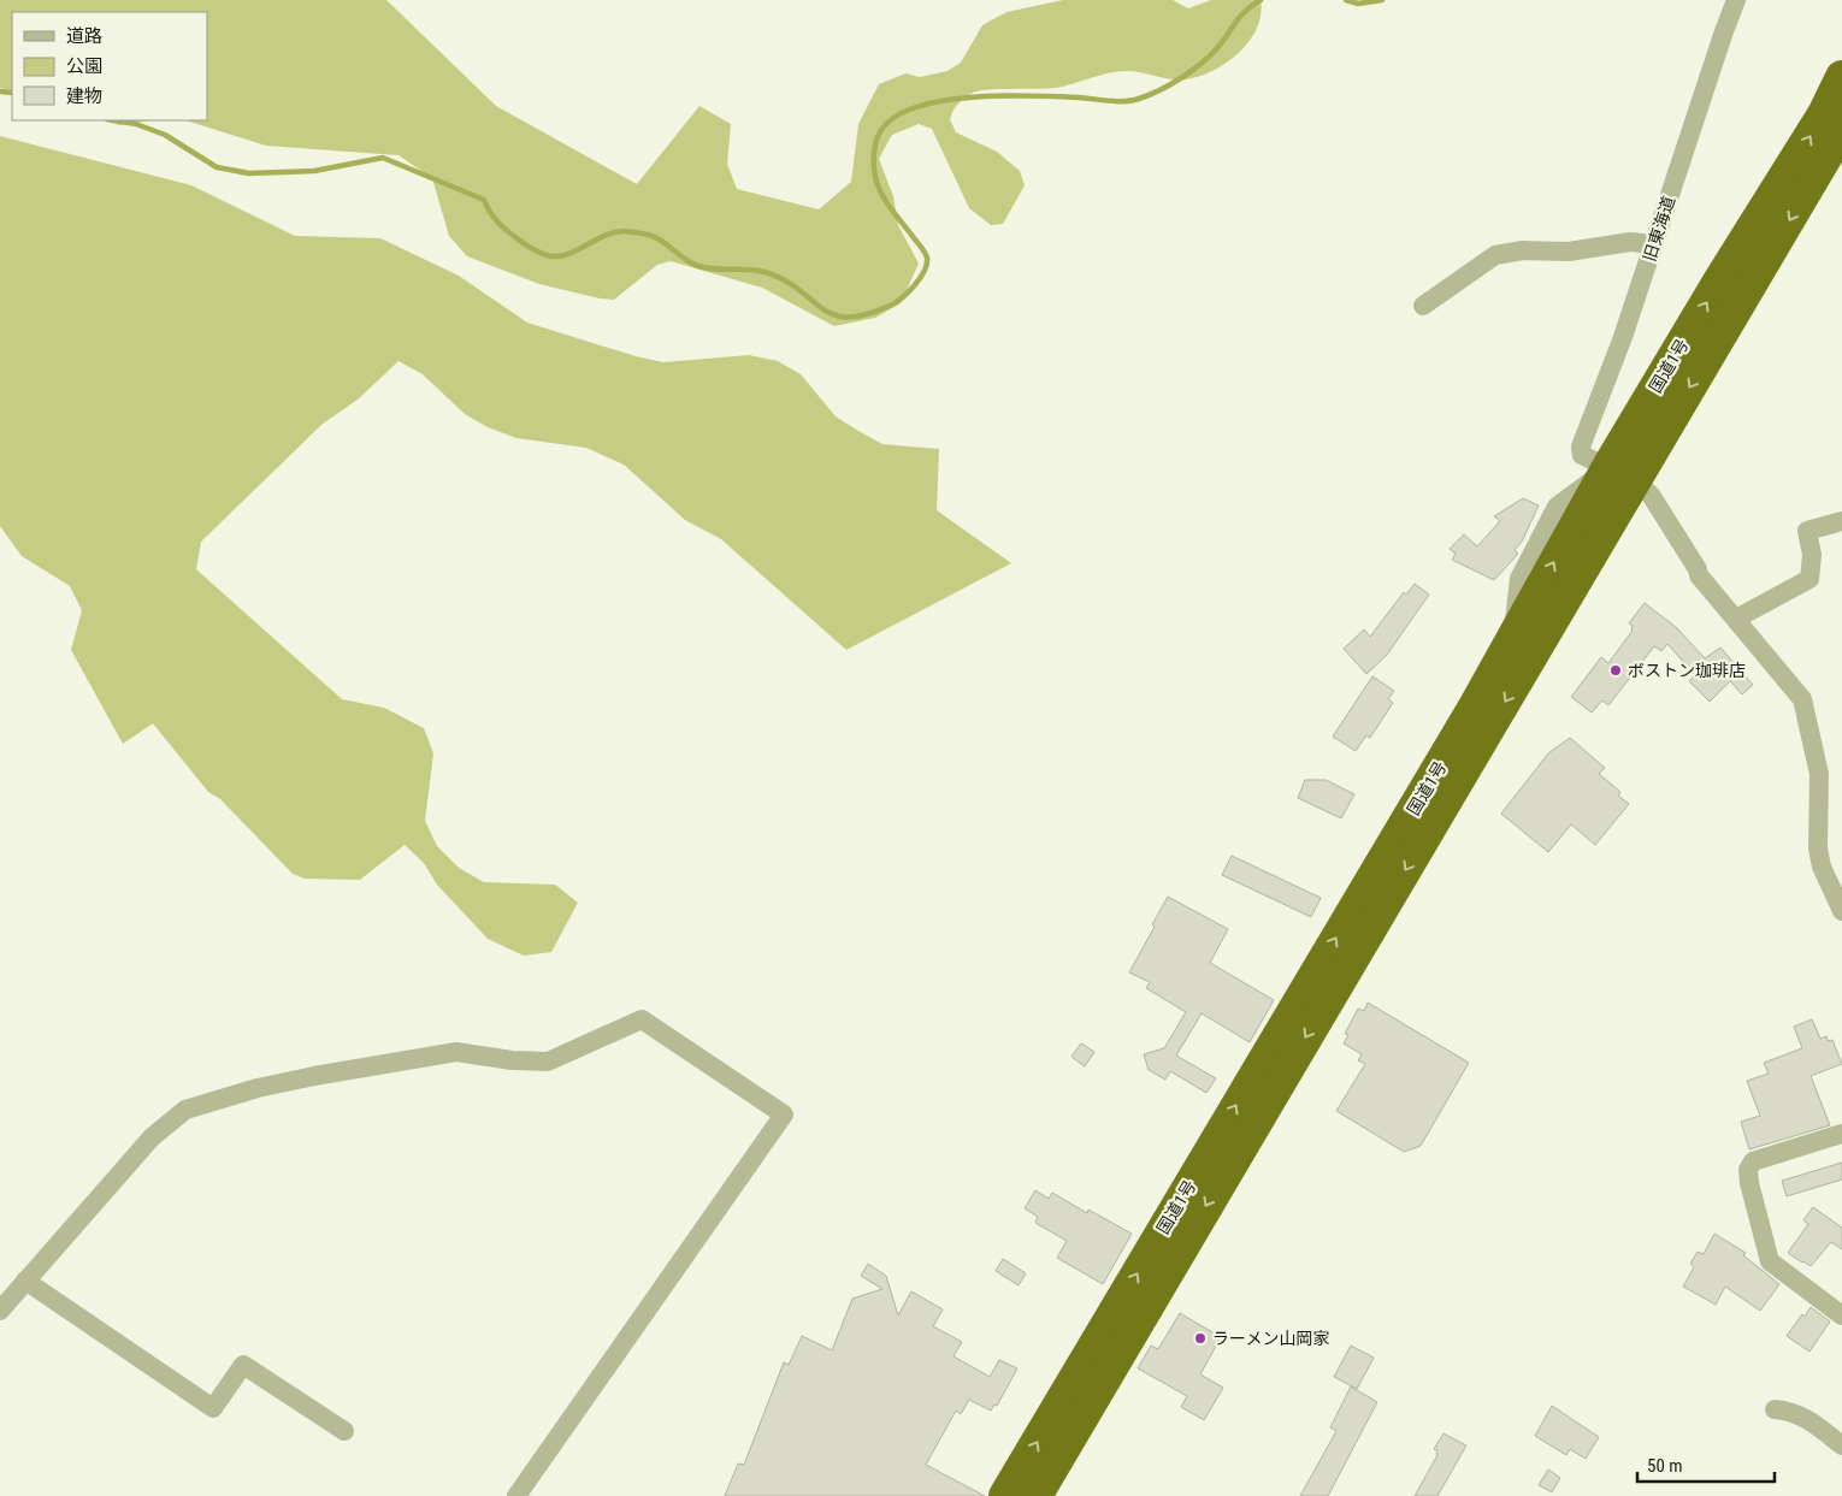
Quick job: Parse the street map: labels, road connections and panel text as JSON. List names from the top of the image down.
{
  "streets": {
    "highway": ["国道1号"],
    "street": ["旧東海道"]
  },
  "crossings": [
    ["旧東海道", "国道1号"]
  ],
  "places": ["ボストン珈琲店", "ラーメン山岡家"],
  "legend": ["道路", "公園", "建物"],
  "scale_bar": "50 m"
}
